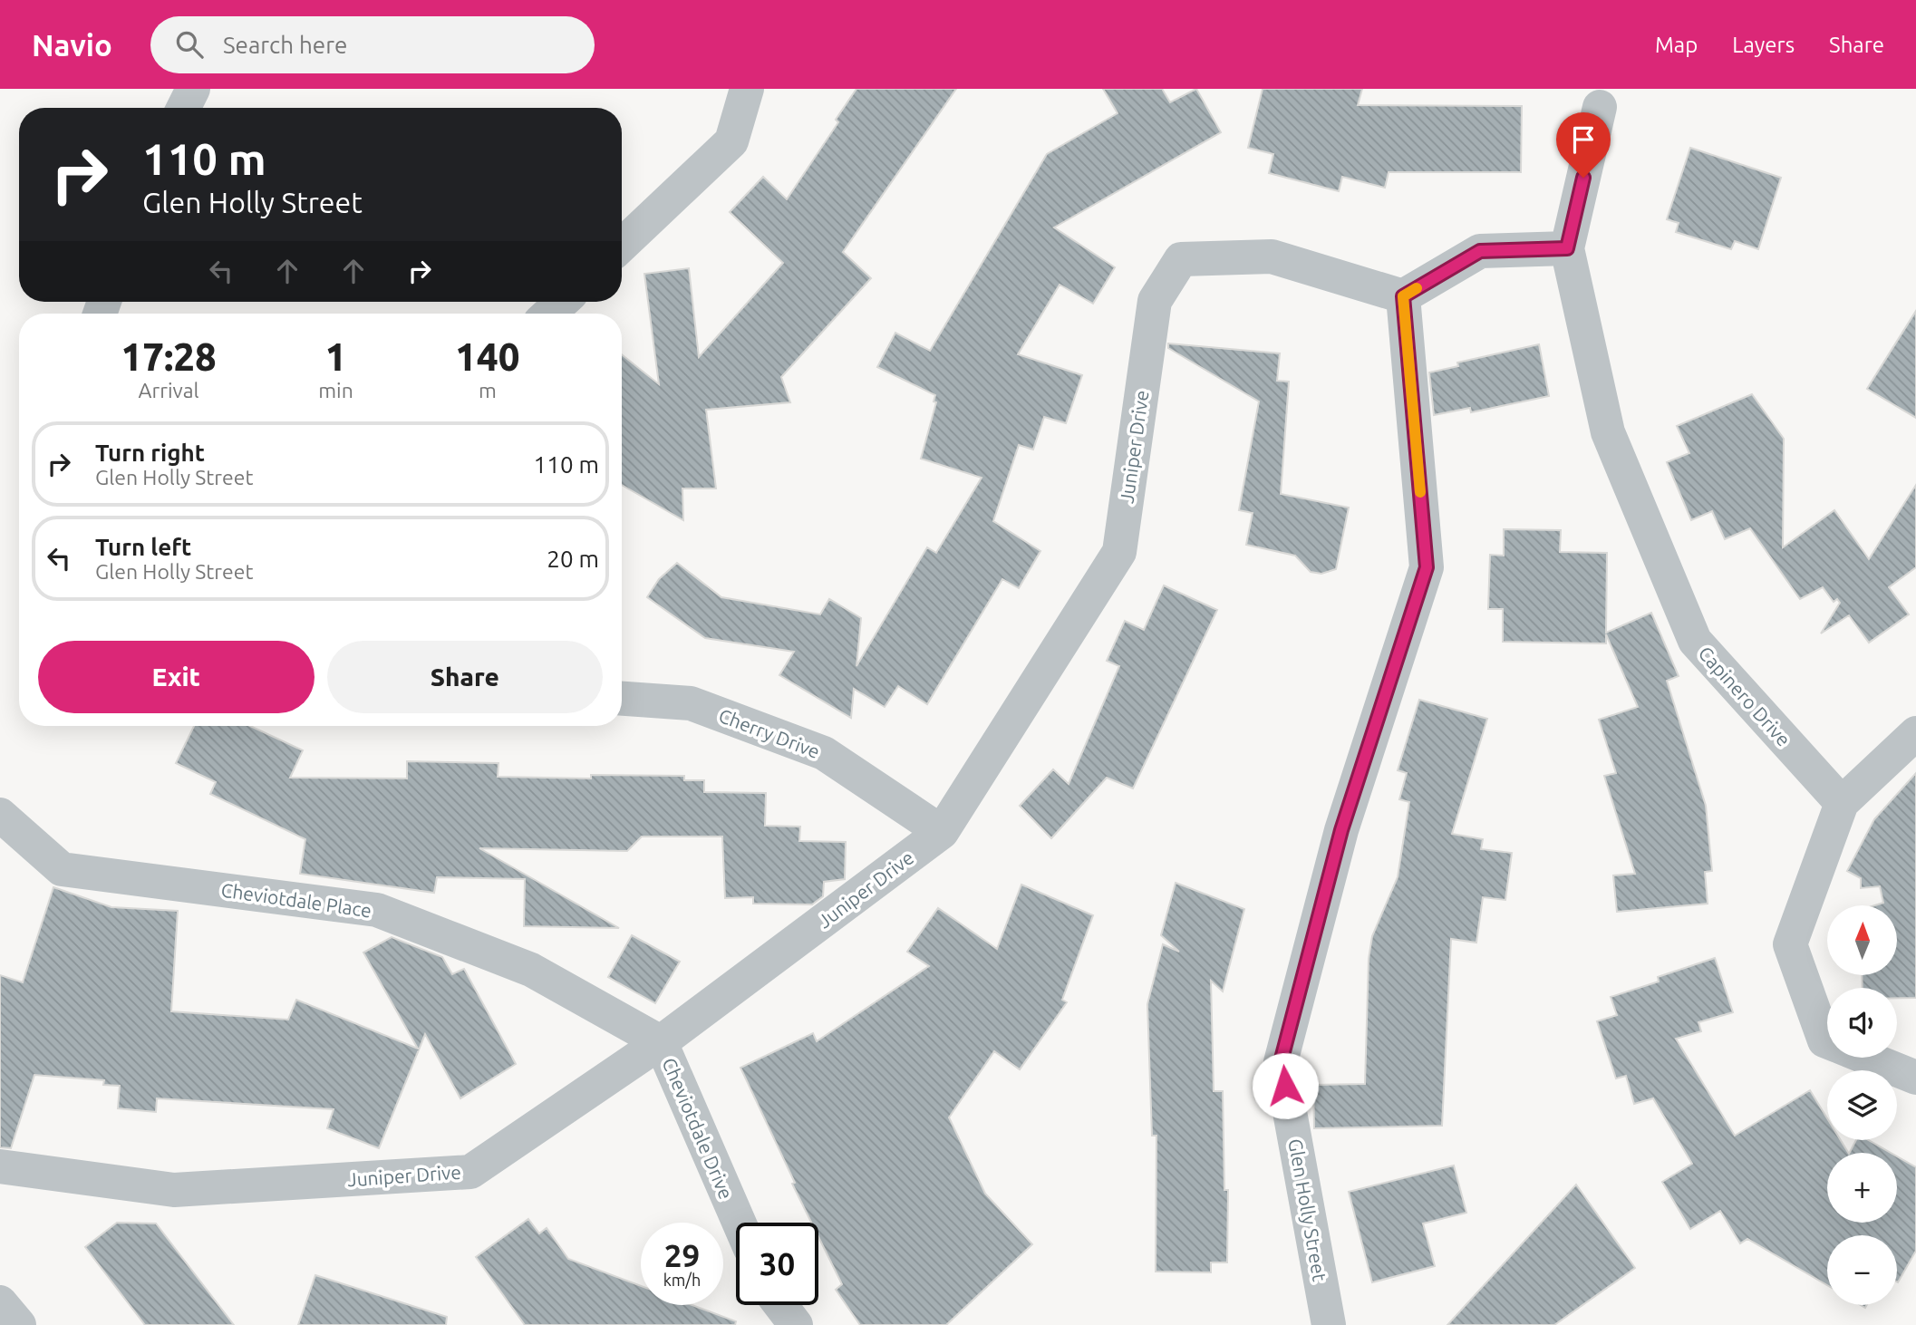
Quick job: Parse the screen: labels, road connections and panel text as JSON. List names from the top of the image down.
{
  "streets": {
    "street": [
      "Juniper Drive",
      "Capinero Drive",
      "Cherry Drive",
      "Cheviotdale Place",
      "Cheviotdale Drive",
      "Glen Holly Street"
    ]
  },
  "crossings": [
    ["Juniper Drive", "Cherry Drive"],
    ["Juniper Drive", "Cheviotdale Place"],
    ["Juniper Drive", "Cheviotdale Drive"],
    ["Juniper Drive", "Glen Holly Street"],
    ["Cheviotdale Place", "Cheviotdale Drive"]
  ],
  "north": "top",
  "page": {
    "header": "Navio",
    "search": "Search here",
    "nav": ["Map", "Layers", "Share"],
    "turn": ["110 m", "Glen Holly Street"],
    "eta": [
      "17:28",
      "Arrival",
      "1",
      "min",
      "140",
      "m"
    ],
    "list": [
      {
        "name": "Turn right",
        "note": "Glen Holly Street",
        "value": "110 m"
      },
      {
        "name": "Turn left",
        "note": "Glen Holly Street",
        "value": "20 m"
      }
    ],
    "buttons": ["Exit", "Share"],
    "map_buttons": ["+", "−"],
    "speed": "29 km/h",
    "limit": "30"
  }
}
